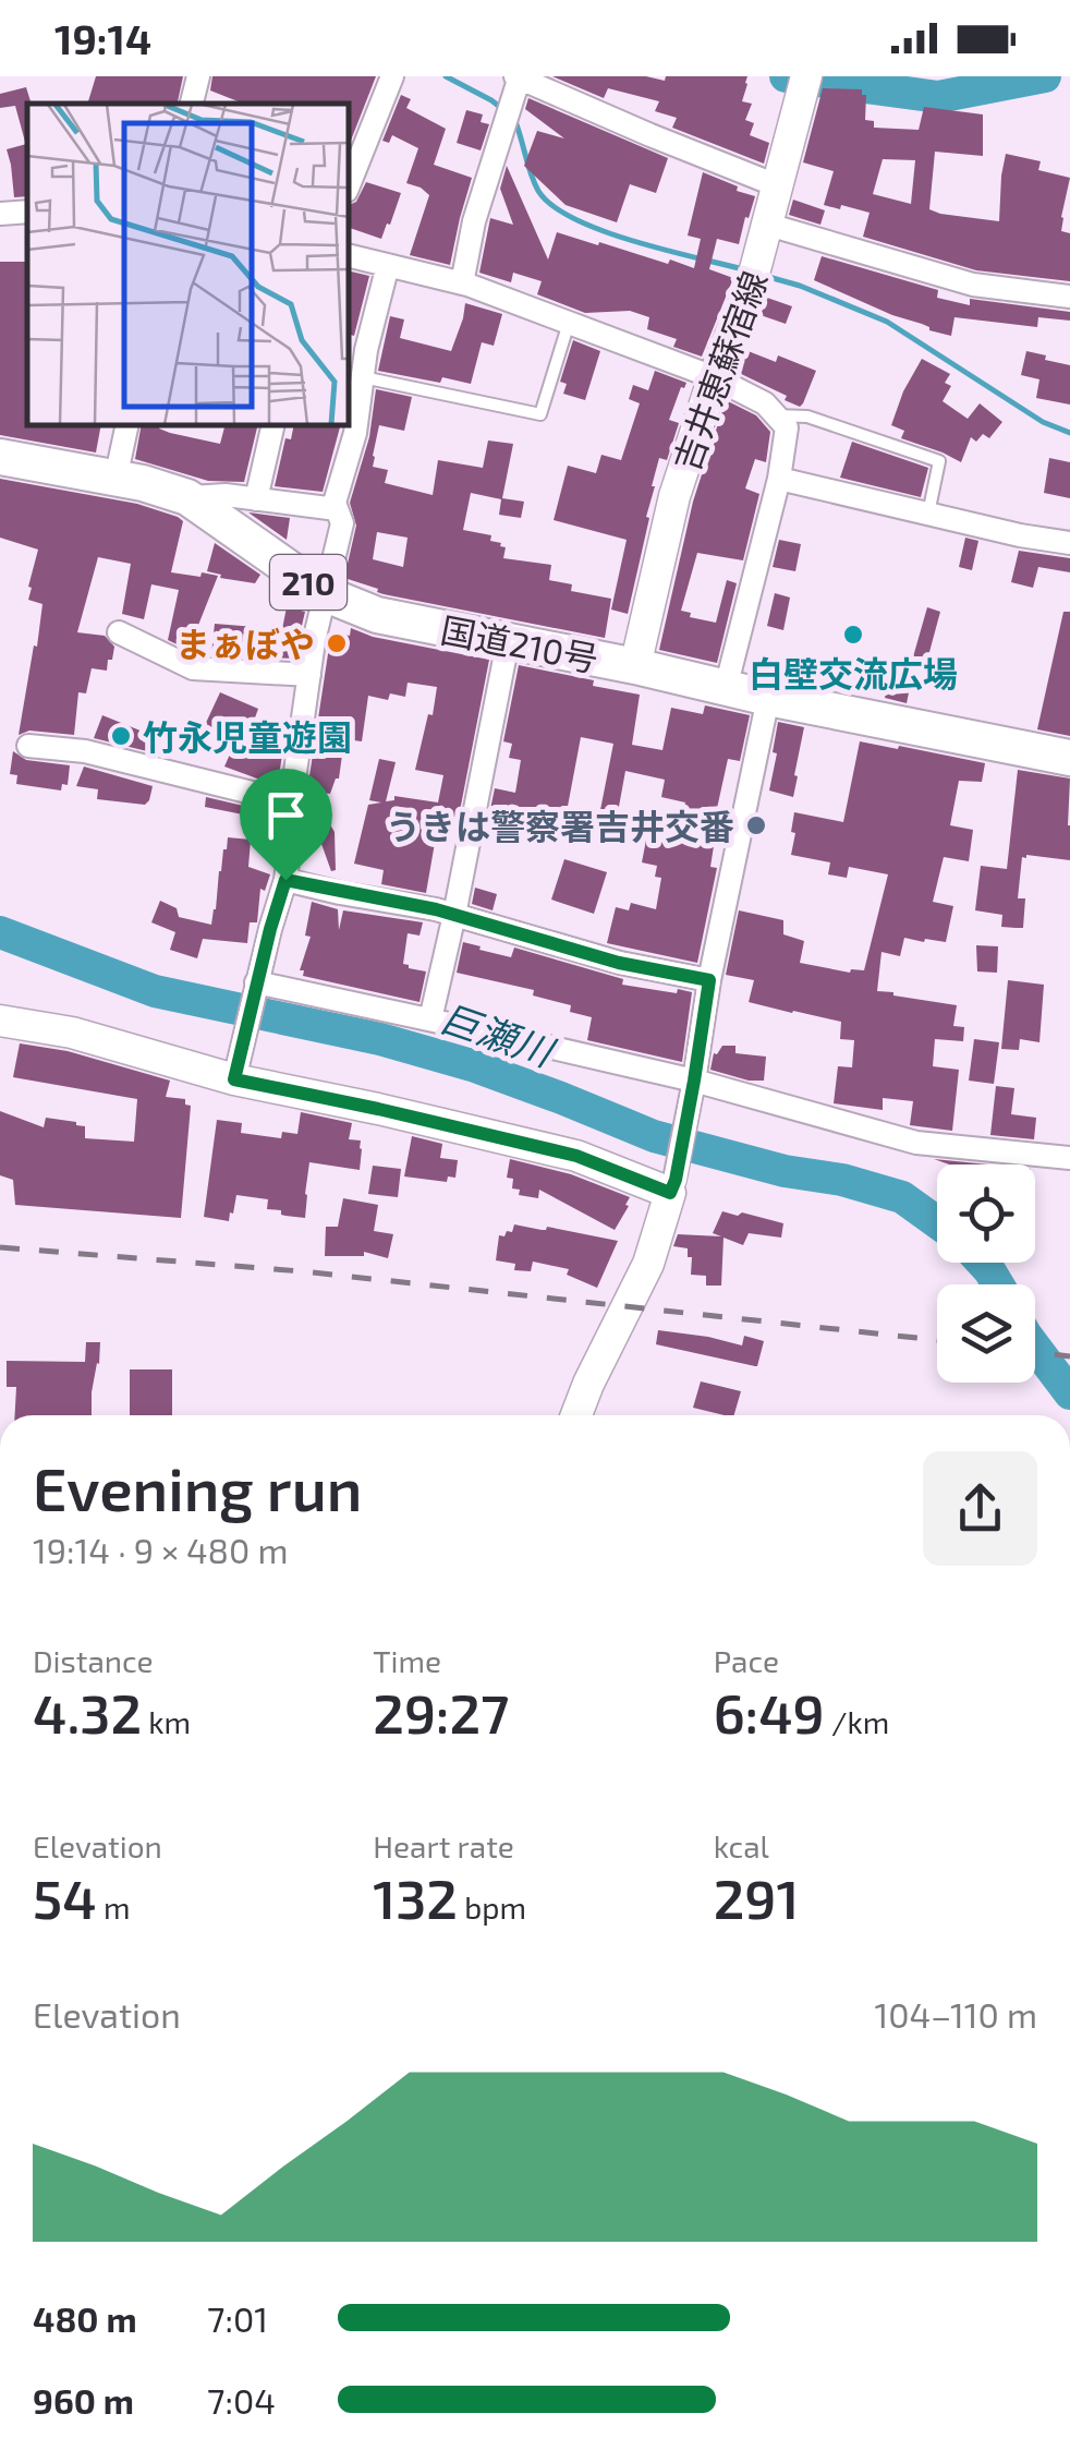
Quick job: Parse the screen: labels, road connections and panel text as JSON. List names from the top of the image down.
{
  "streets": {
    "highway": ["210", "国道210号"],
    "main road": ["吉井恵蘇宿線"]
  },
  "crossings": [
    ["吉井恵蘇宿線", "国道210号"]
  ],
  "water": ["巨瀬川"],
  "places": [
    "白壁交流広場",
    "まぁぼや",
    "竹永児童遊園",
    "うきは警察署吉井交番"
  ],
  "page": {
    "status": "19:14",
    "heading": ["Evening run", "19:14 · 9 × 480 m"],
    "stats": [
      ["Distance", "4.32 km"],
      ["Time", "29:27"],
      ["Pace", "6:49 /km"],
      ["Elevation", "54 m"],
      ["Heart rate", "132 bpm"],
      ["kcal", "291"]
    ],
    "chart": ["Elevation", "104–110 m"],
    "list": [
      {
        "name": "480 m",
        "note": "7:01"
      },
      {
        "name": "960 m",
        "note": "7:04"
      }
    ]
  }
}
